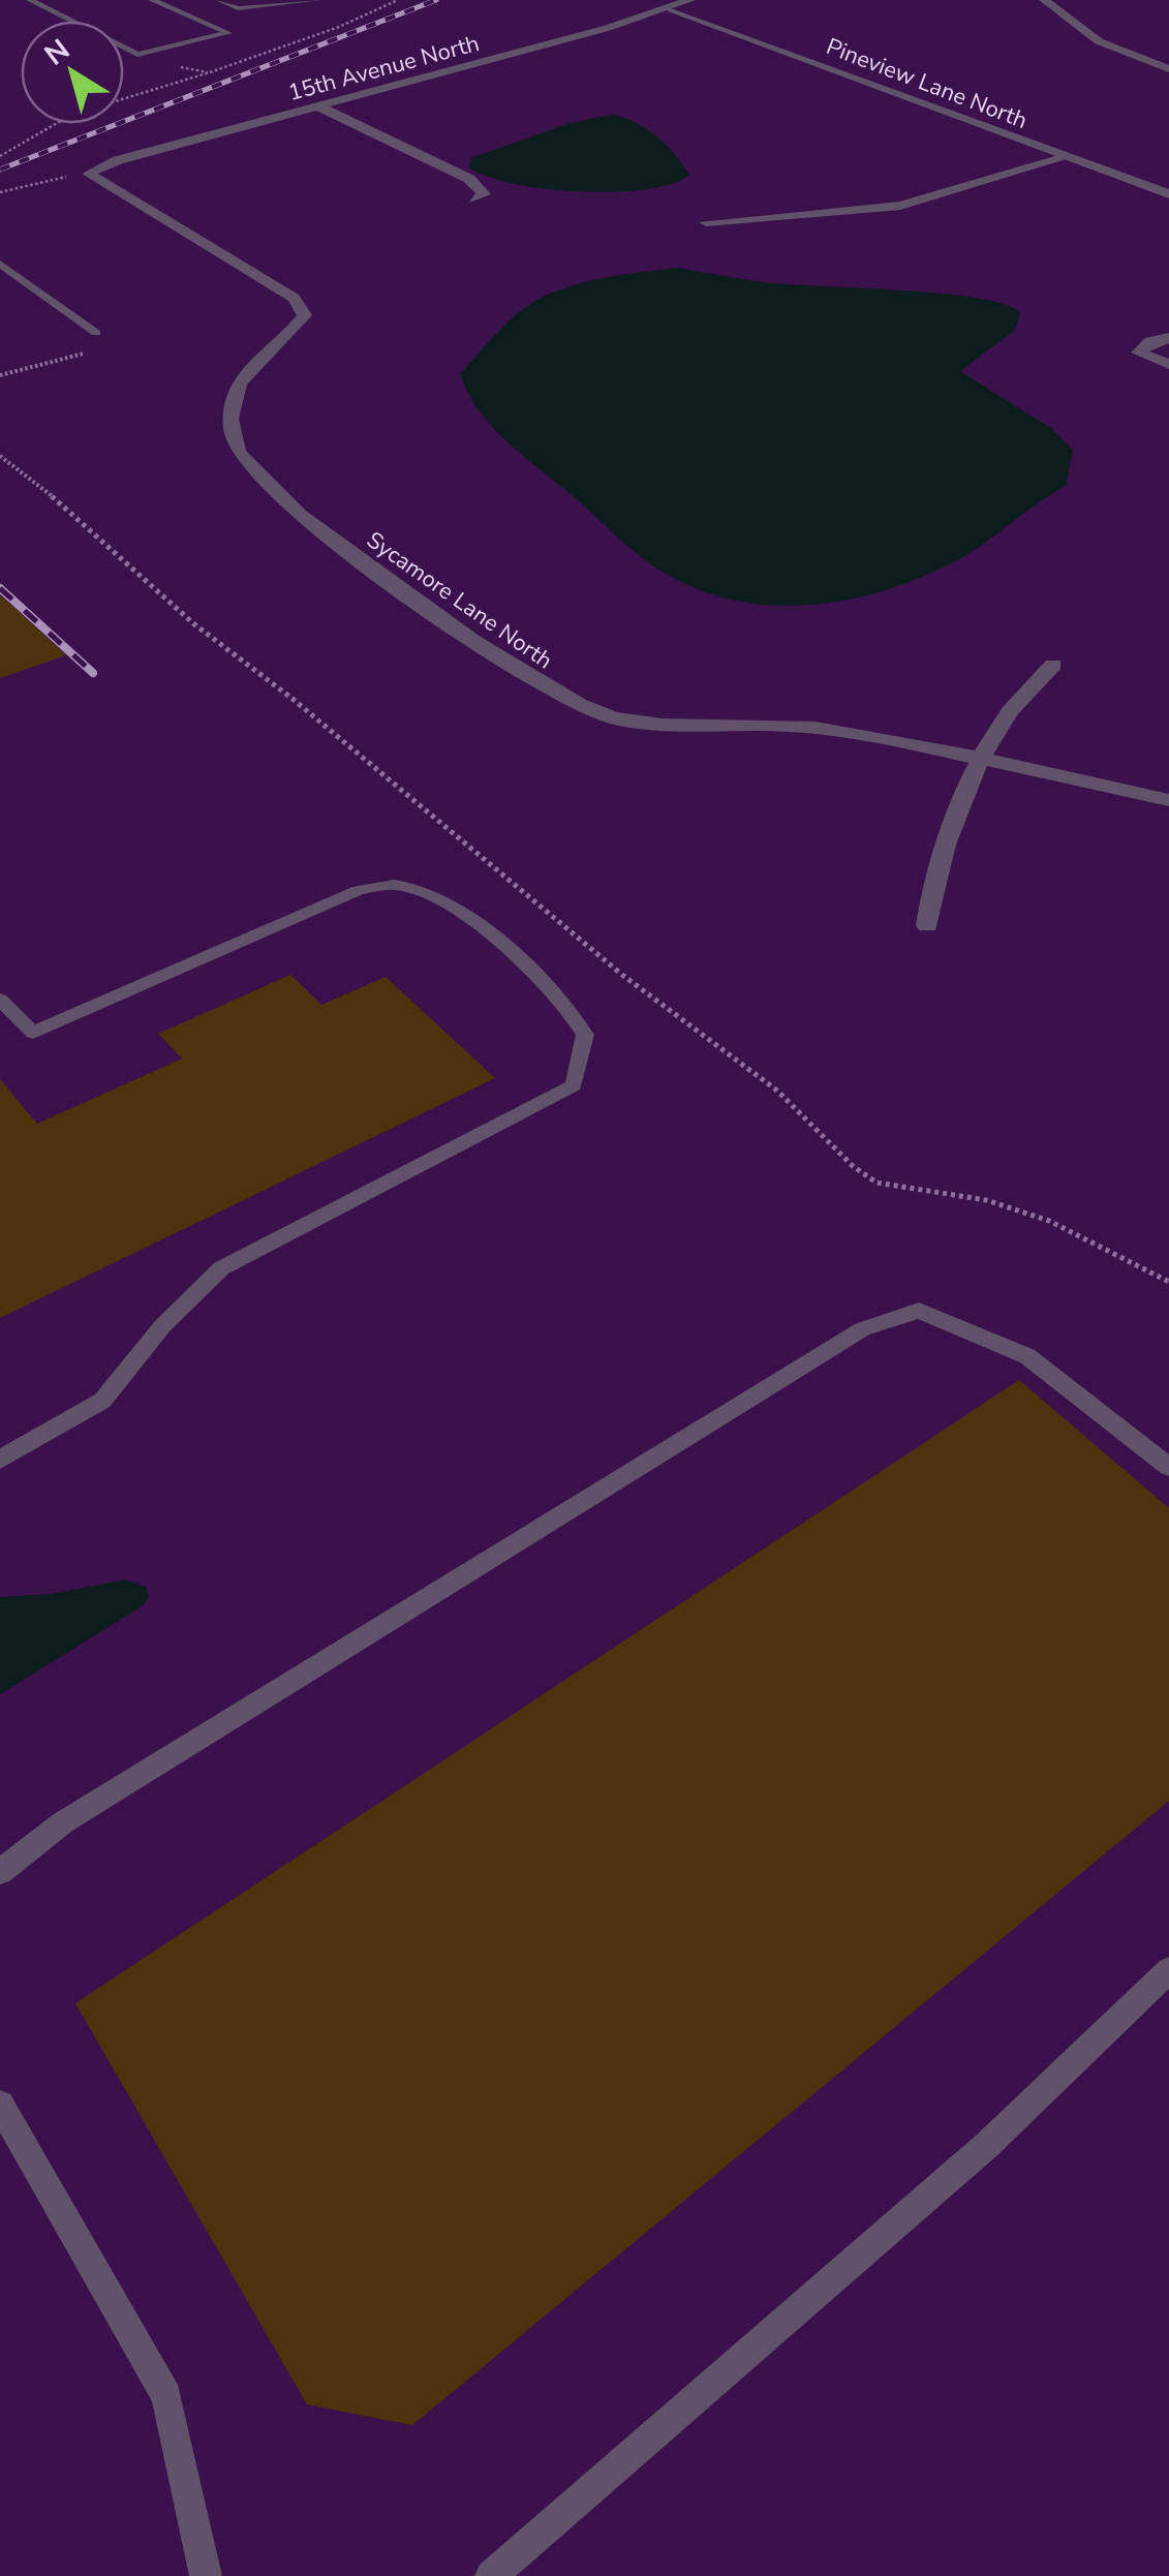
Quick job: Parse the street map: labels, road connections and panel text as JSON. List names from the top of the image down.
{
  "streets": {
    "street": ["15th Avenue North", "Pineview Lane North", "Sycamore Lane North"]
  },
  "crossings": [
    ["15th Avenue North", "Pineview Lane North"],
    ["15th Avenue North", "Sycamore Lane North"]
  ],
  "north": "top left"
}
